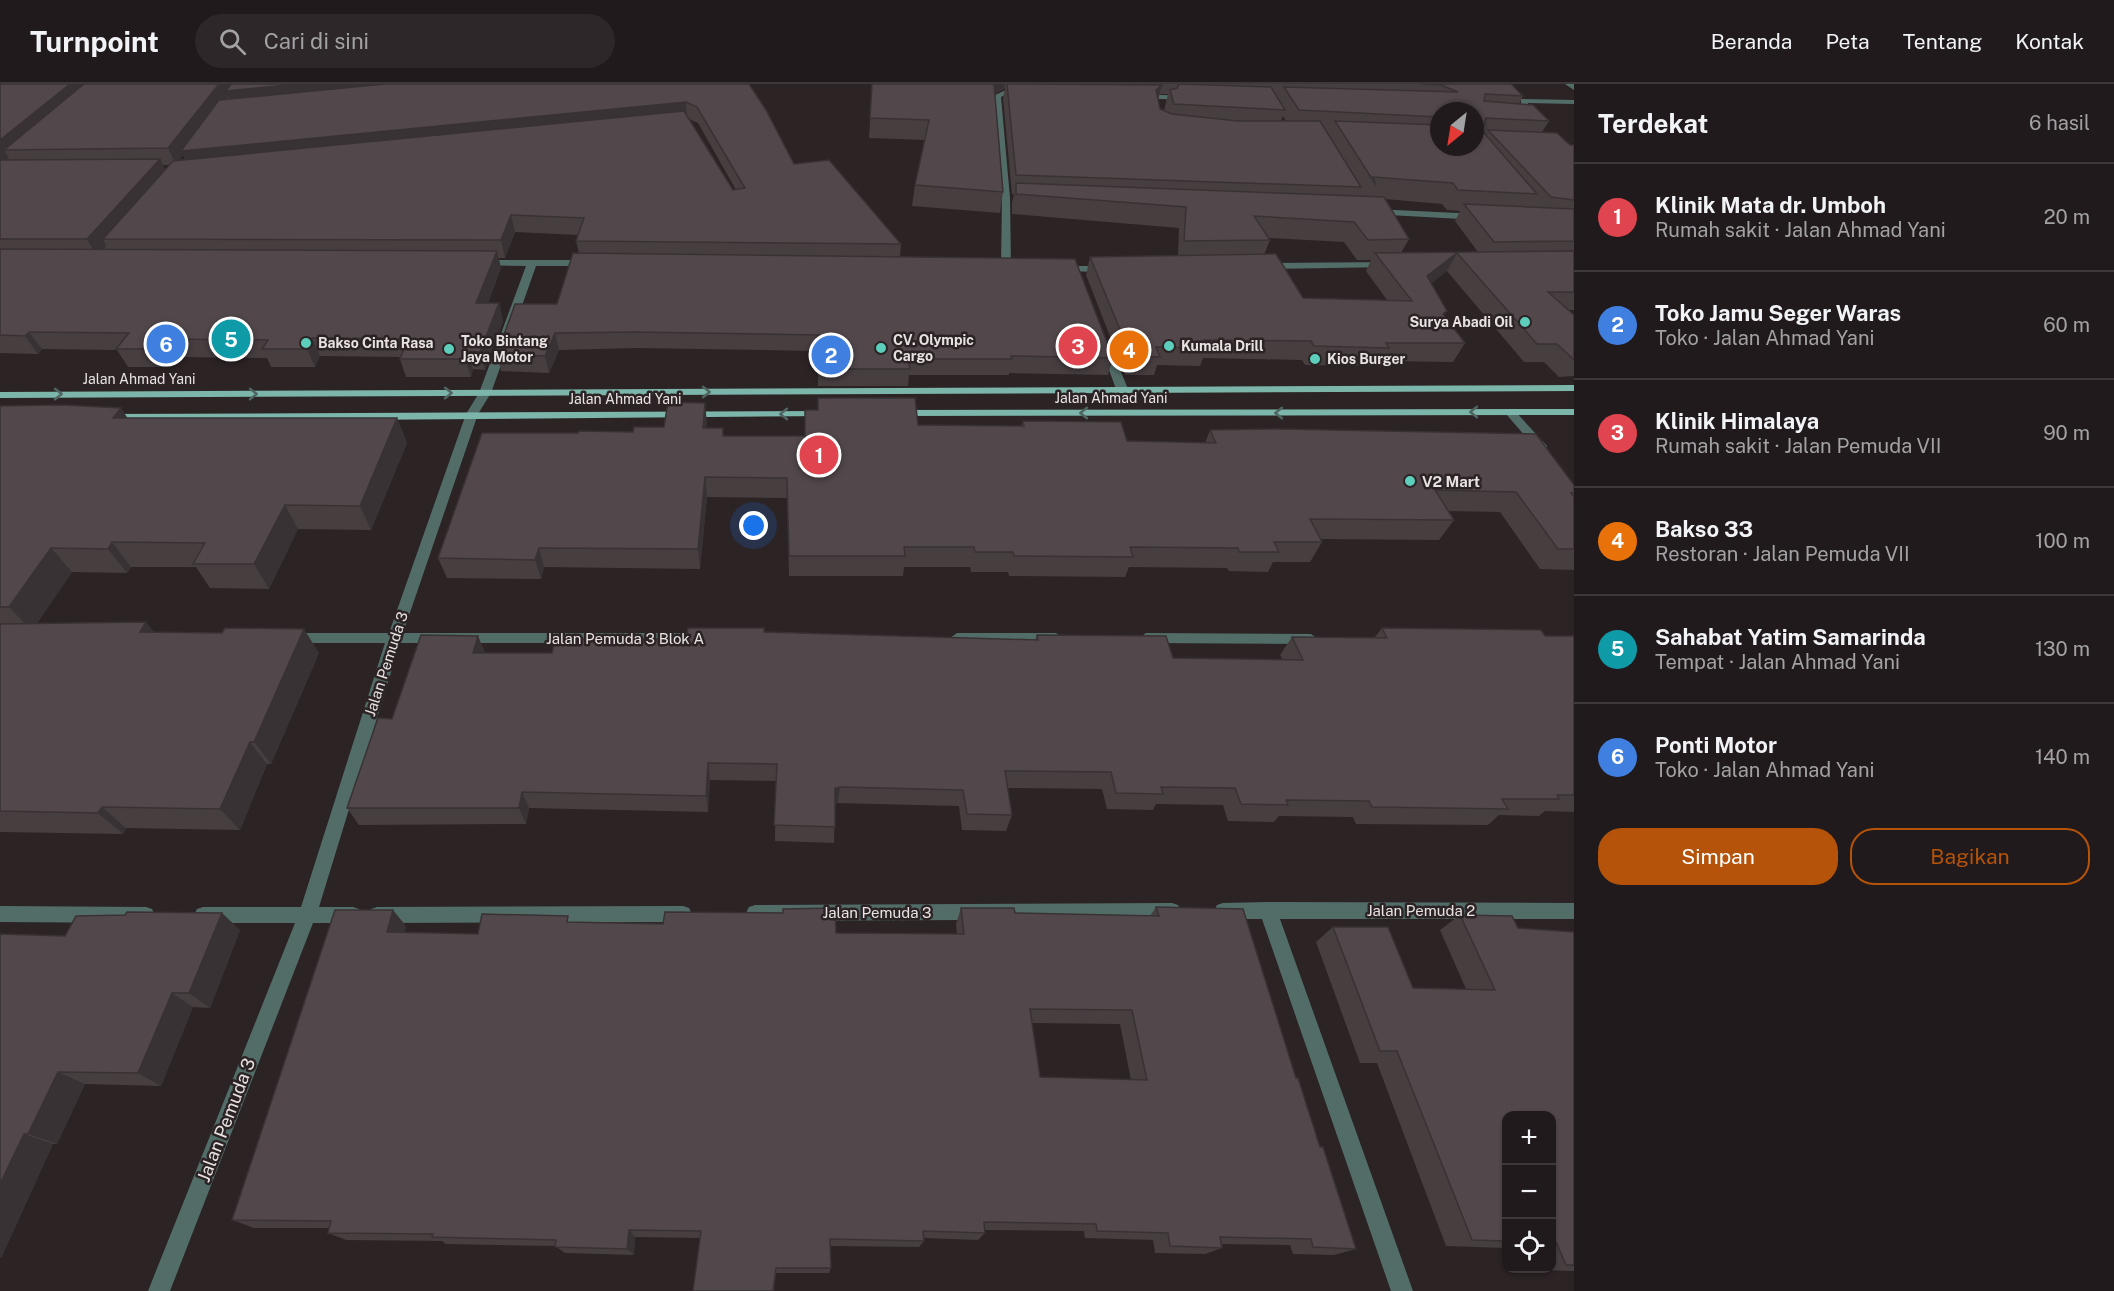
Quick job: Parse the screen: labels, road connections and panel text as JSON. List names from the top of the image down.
{
  "streets": {
    "main road": ["Jalan Ahmad Yani"],
    "street": ["Jalan Pemuda 3 Blok A", "Jalan Pemuda 3", "Jalan Pemuda 2"]
  },
  "crossings": [
    ["Jalan Ahmad Yani", "Jalan Pemuda 3"],
    ["Jalan Pemuda 3 Blok A", "Jalan Pemuda 3"]
  ],
  "places": [
    "Surya Abadi Oil",
    "Bakso Cinta Rasa",
    "Kumala Drill",
    "CV. Olympic Cargo",
    "Toko Bintang Jaya Motor",
    "Kios Burger",
    "V2 Mart"
  ],
  "north": "bottom left",
  "page": {
    "header": "Turnpoint",
    "search": "Cari di sini",
    "nav": [
      "Beranda",
      "Peta",
      "Tentang",
      "Kontak"
    ],
    "heading": ["Terdekat", "6 hasil"],
    "list": [
      {
        "mark": "1",
        "name": "Klinik Mata dr. Umboh",
        "note": "Rumah sakit · Jalan Ahmad Yani",
        "value": "20 m"
      },
      {
        "mark": "2",
        "name": "Toko Jamu Seger Waras",
        "note": "Toko · Jalan Ahmad Yani",
        "value": "60 m"
      },
      {
        "mark": "3",
        "name": "Klinik Himalaya",
        "note": "Rumah sakit · Jalan Pemuda VII",
        "value": "90 m"
      },
      {
        "mark": "4",
        "name": "Bakso 33",
        "note": "Restoran · Jalan Pemuda VII",
        "value": "100 m"
      },
      {
        "mark": "5",
        "name": "Sahabat Yatim Samarinda",
        "note": "Tempat · Jalan Ahmad Yani",
        "value": "130 m"
      },
      {
        "mark": "6",
        "name": "Ponti Motor",
        "note": "Toko · Jalan Ahmad Yani",
        "value": "140 m"
      }
    ],
    "pins": [
      "5",
      "6",
      "3",
      "4",
      "2",
      "1"
    ],
    "buttons": ["Simpan", "Bagikan"],
    "map_buttons": ["+", "−"]
  }
}
